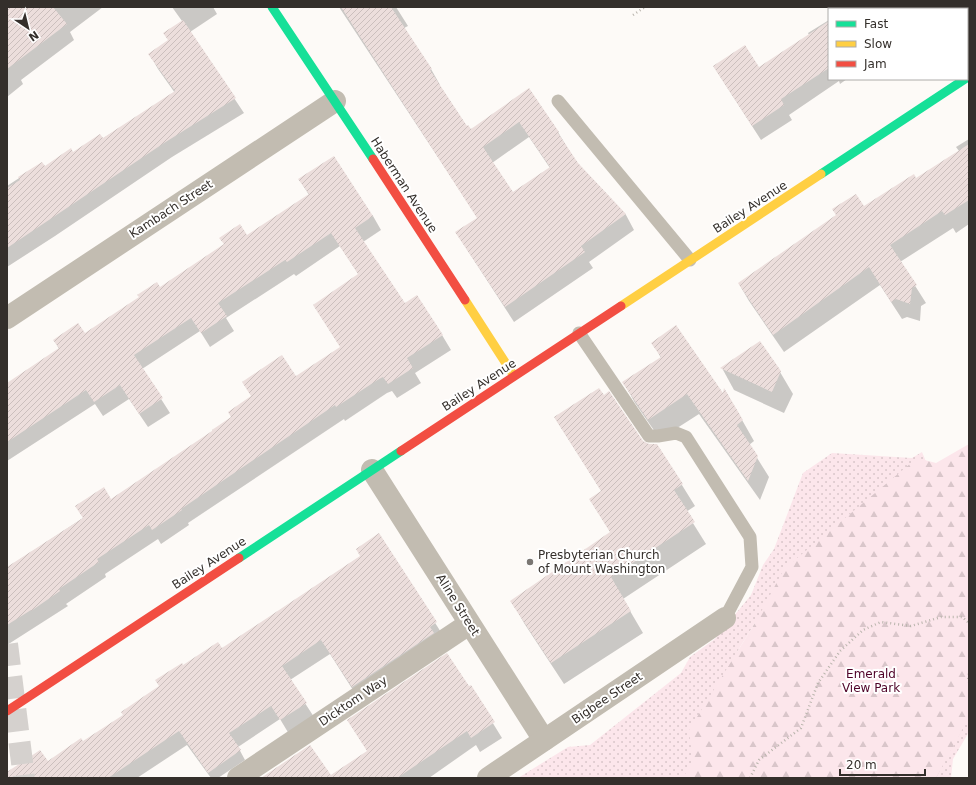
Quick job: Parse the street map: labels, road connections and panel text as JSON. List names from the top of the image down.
{
  "streets": {
    "street": [
      "Haberman Avenue",
      "Bailey Avenue",
      "Kambach Street",
      "Aline Street",
      "Bigbee Street",
      "Dicktom Way"
    ]
  },
  "crossings": [
    ["Haberman Avenue", "Bailey Avenue"],
    ["Haberman Avenue", "Kambach Street"],
    ["Bailey Avenue", "Aline Street"],
    ["Aline Street", "Bigbee Street"],
    ["Aline Street", "Dicktom Way"]
  ],
  "parks": ["Emerald View Park"],
  "places": ["Presbyterian Church of Mount Washington"],
  "legend": ["Fast", "Slow", "Jam"],
  "scale_bar": "20 m",
  "north": "bottom right"
}
